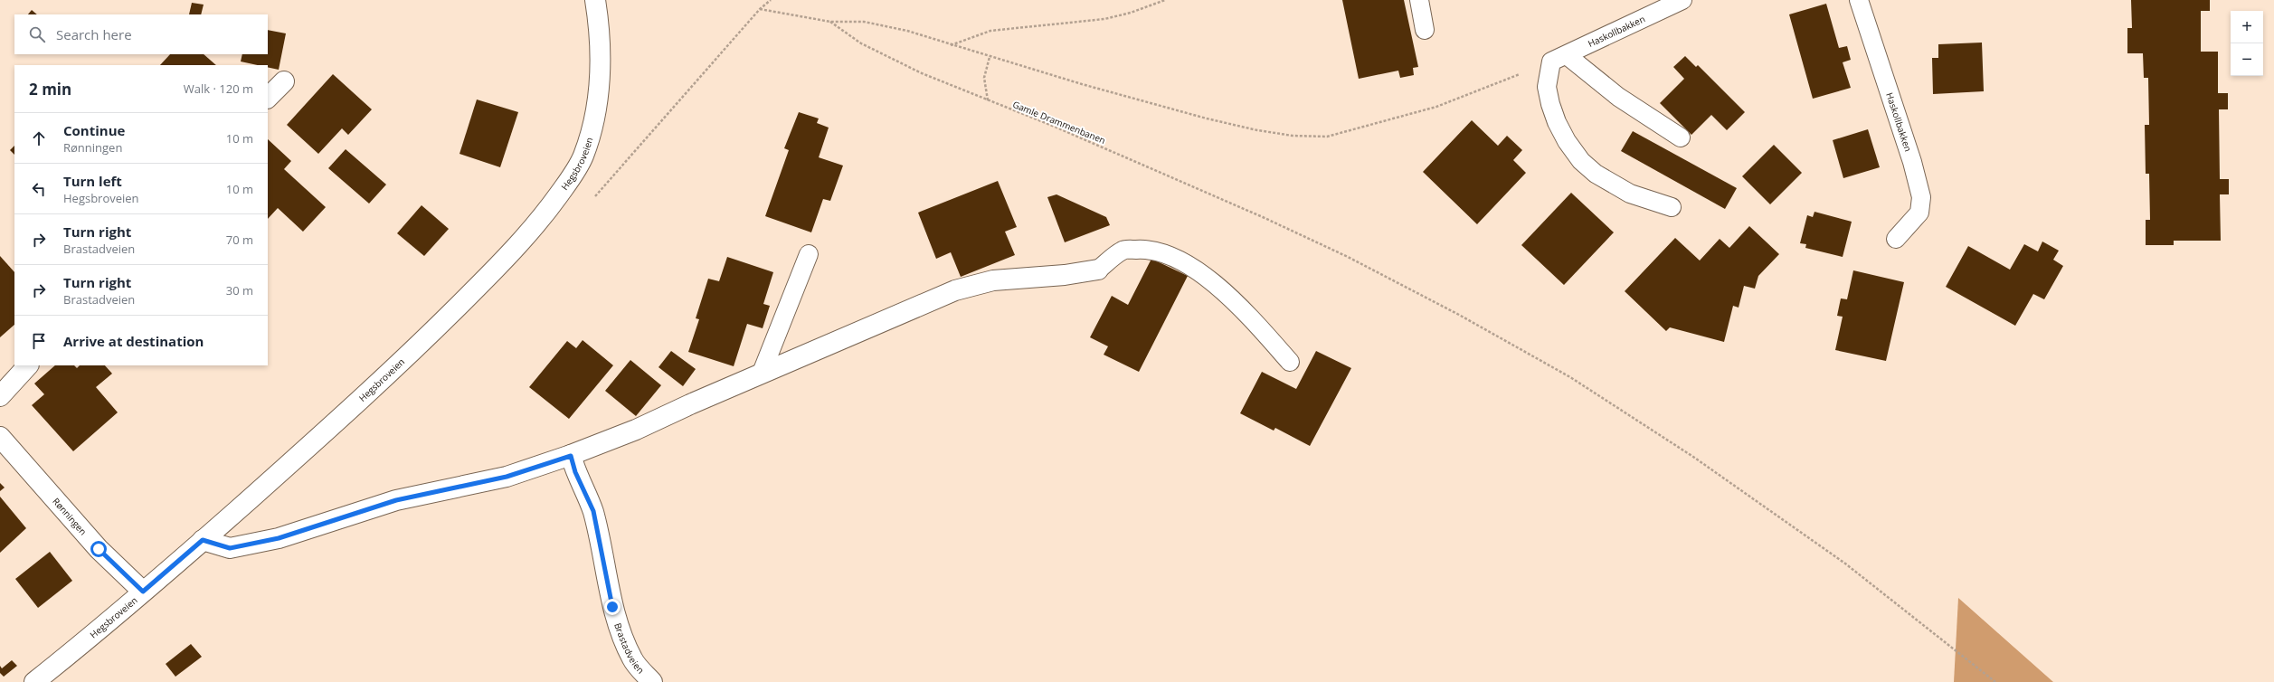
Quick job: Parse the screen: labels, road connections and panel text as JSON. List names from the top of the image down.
{
  "streets": {
    "street": ["Hegsbroveien", "Rønningen", "Brastadveien"],
    "lane": ["Haskollbakken"],
    "path": ["Gamle Drammenbanen"]
  },
  "crossings": [
    ["Hegsbroveien", "Rønningen"]
  ],
  "page": {
    "map_buttons": ["+", "−"],
    "search": "Search here",
    "heading": ["2 min", "Walk · 120 m"],
    "list": [
      ["Continue", "Rønningen", "10 m"],
      ["Turn left", "Hegsbroveien", "10 m"],
      ["Turn right", "Brastadveien", "70 m"],
      ["Turn right", "Brastadveien", "30 m"],
      "Arrive at destination"
    ]
  }
}
